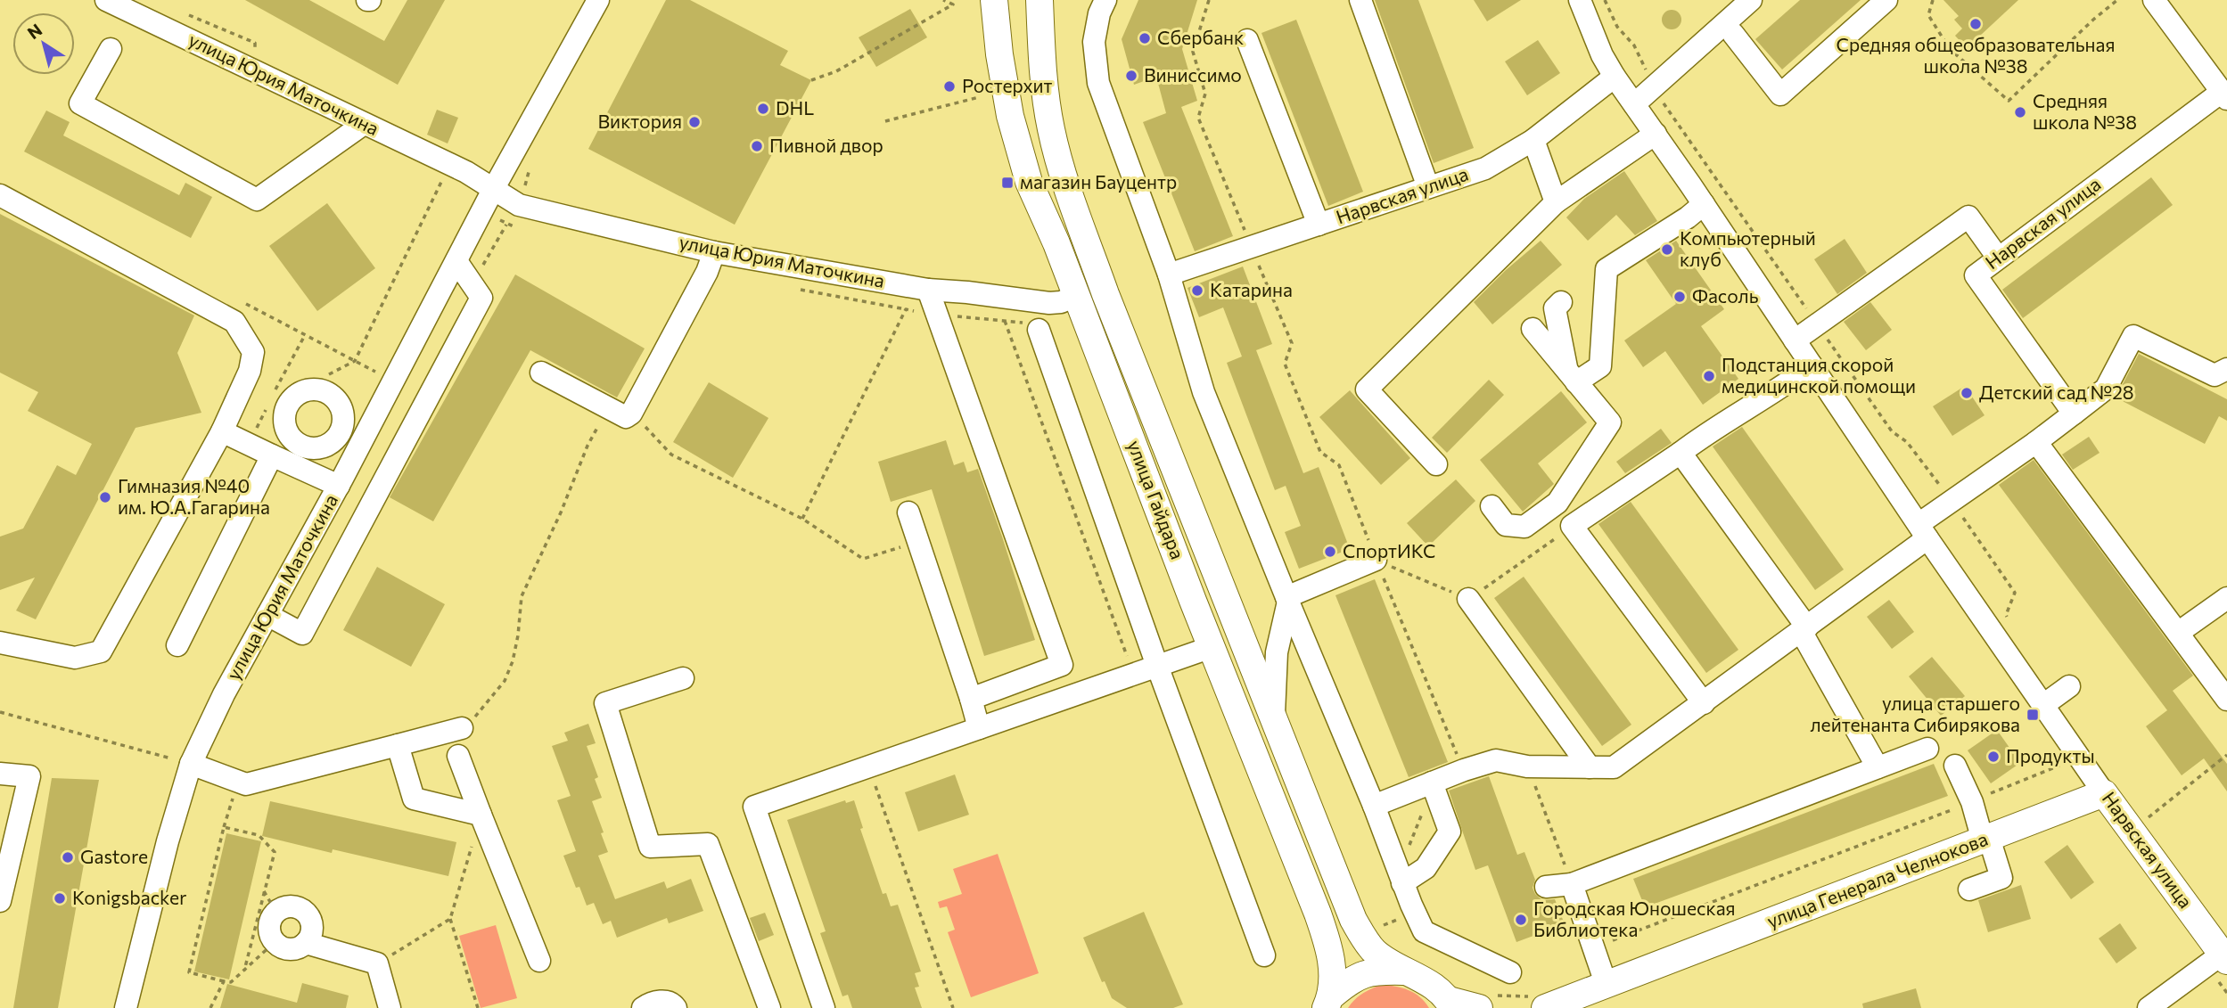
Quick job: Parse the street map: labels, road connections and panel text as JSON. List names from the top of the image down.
{
  "streets": {
    "main road": ["Нарвская улица", "улица Гайдара", "улица Генерала Челнокова"],
    "street": ["улица Юрия Маточкина"]
  },
  "crossings": [
    ["улица Юрия Маточкина", "улица Гайдара"],
    ["Нарвская улица", "улица Генерала Челнокова"]
  ],
  "places": {
    "other": [
      "Средняя общеобразовательная школа №38",
      "Сбербанк",
      "Виниссимо",
      "Ростерхит",
      "DHL",
      "Средняя школа №38",
      "Виктория",
      "Пивной двор",
      "Компьютерный клуб",
      "Катарина",
      "Фасоль",
      "Подстанция скорой медицинской помощи",
      "Детский сад №28",
      "Гимназия №40 им. Ю.А.Гагарина",
      "СпортИКС",
      "Продукты",
      "Gastore",
      "Konigsbacker",
      "Городская Юношеская Библиотека"
    ],
    "transit": ["магазин Бауцентр", "улица старшего лейтенанта Сибирякова"]
  },
  "north": "top left"
}
